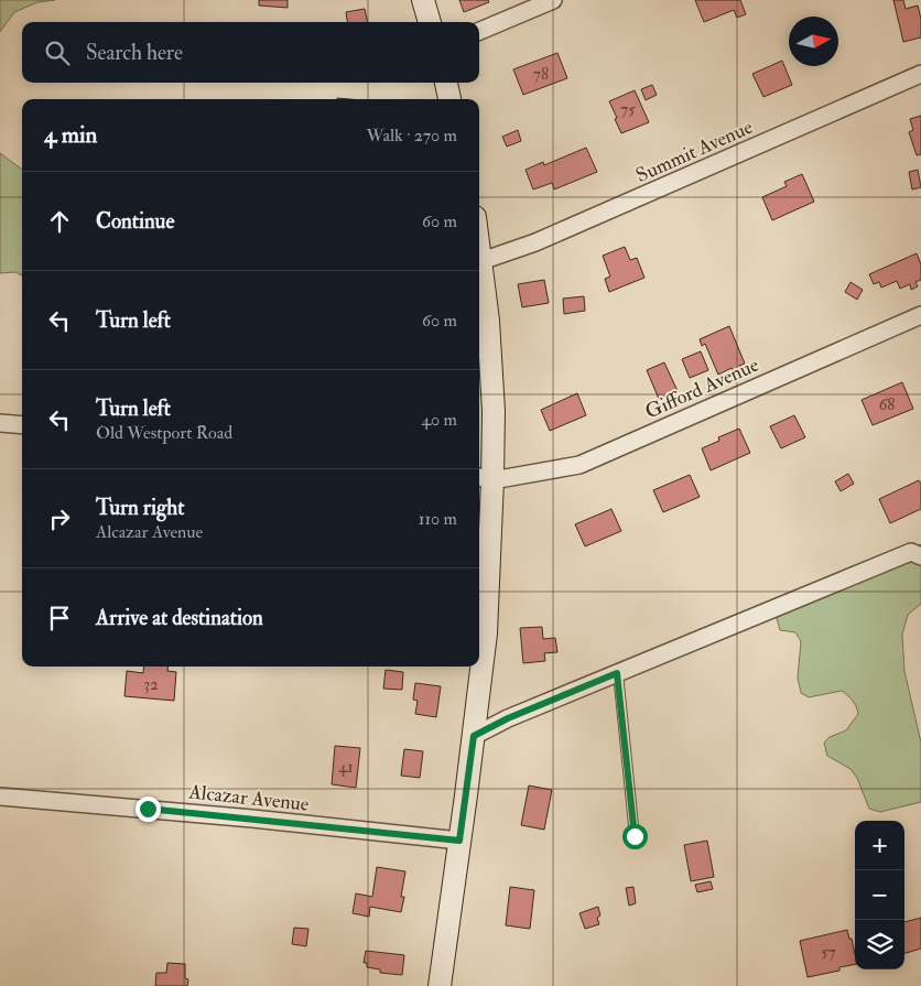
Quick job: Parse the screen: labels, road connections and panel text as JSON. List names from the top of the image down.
{
  "streets": {
    "street": ["Summit Avenue", "Gifford Avenue", "Alcazar Avenue"]
  },
  "house_numbers": [
    "78",
    "75",
    "68",
    "32",
    "41",
    "57"
  ],
  "north": "right",
  "page": {
    "search": "Search here",
    "heading": ["4 min", "Walk · 270 m"],
    "list": [
      ["Continue", "60 m"],
      ["Turn left", "60 m"],
      ["Turn left", "Old Westport Road", "40 m"],
      ["Turn right", "Alcazar Avenue", "110 m"],
      "Arrive at destination"
    ],
    "map_buttons": ["+", "−"]
  }
}
